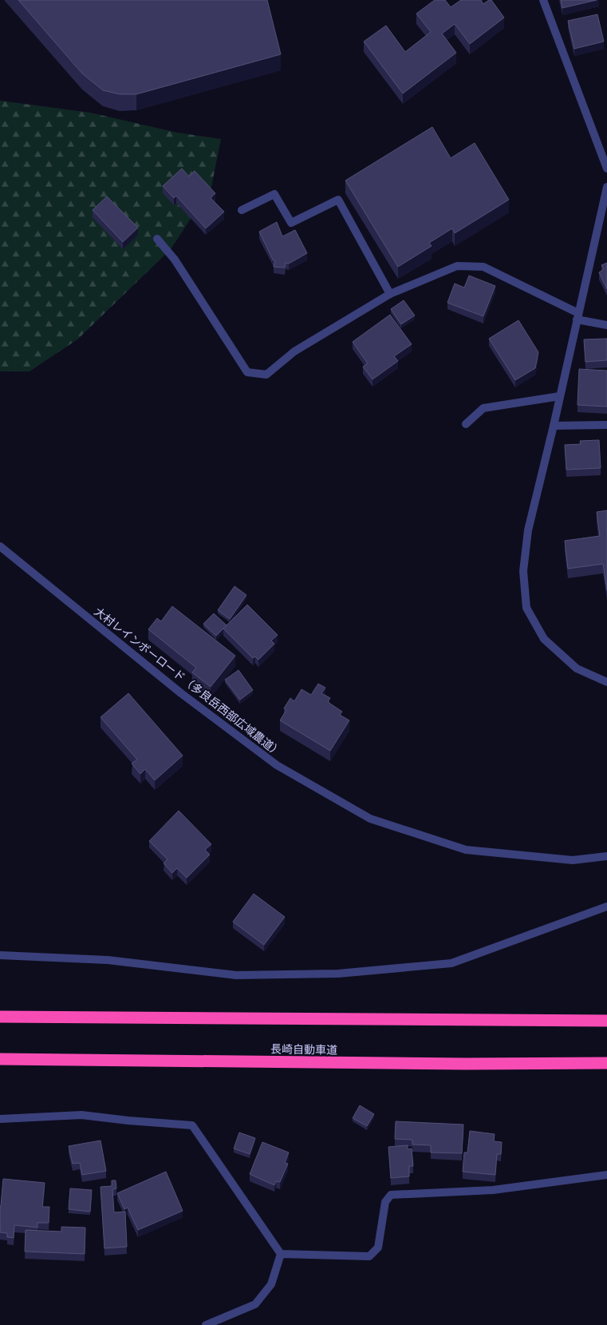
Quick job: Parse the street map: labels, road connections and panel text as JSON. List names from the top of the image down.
{
  "streets": {
    "highway": ["長崎自動車道"],
    "street": ["大村レインボーロード（多良岳西部広域農道）"]
  }
}
